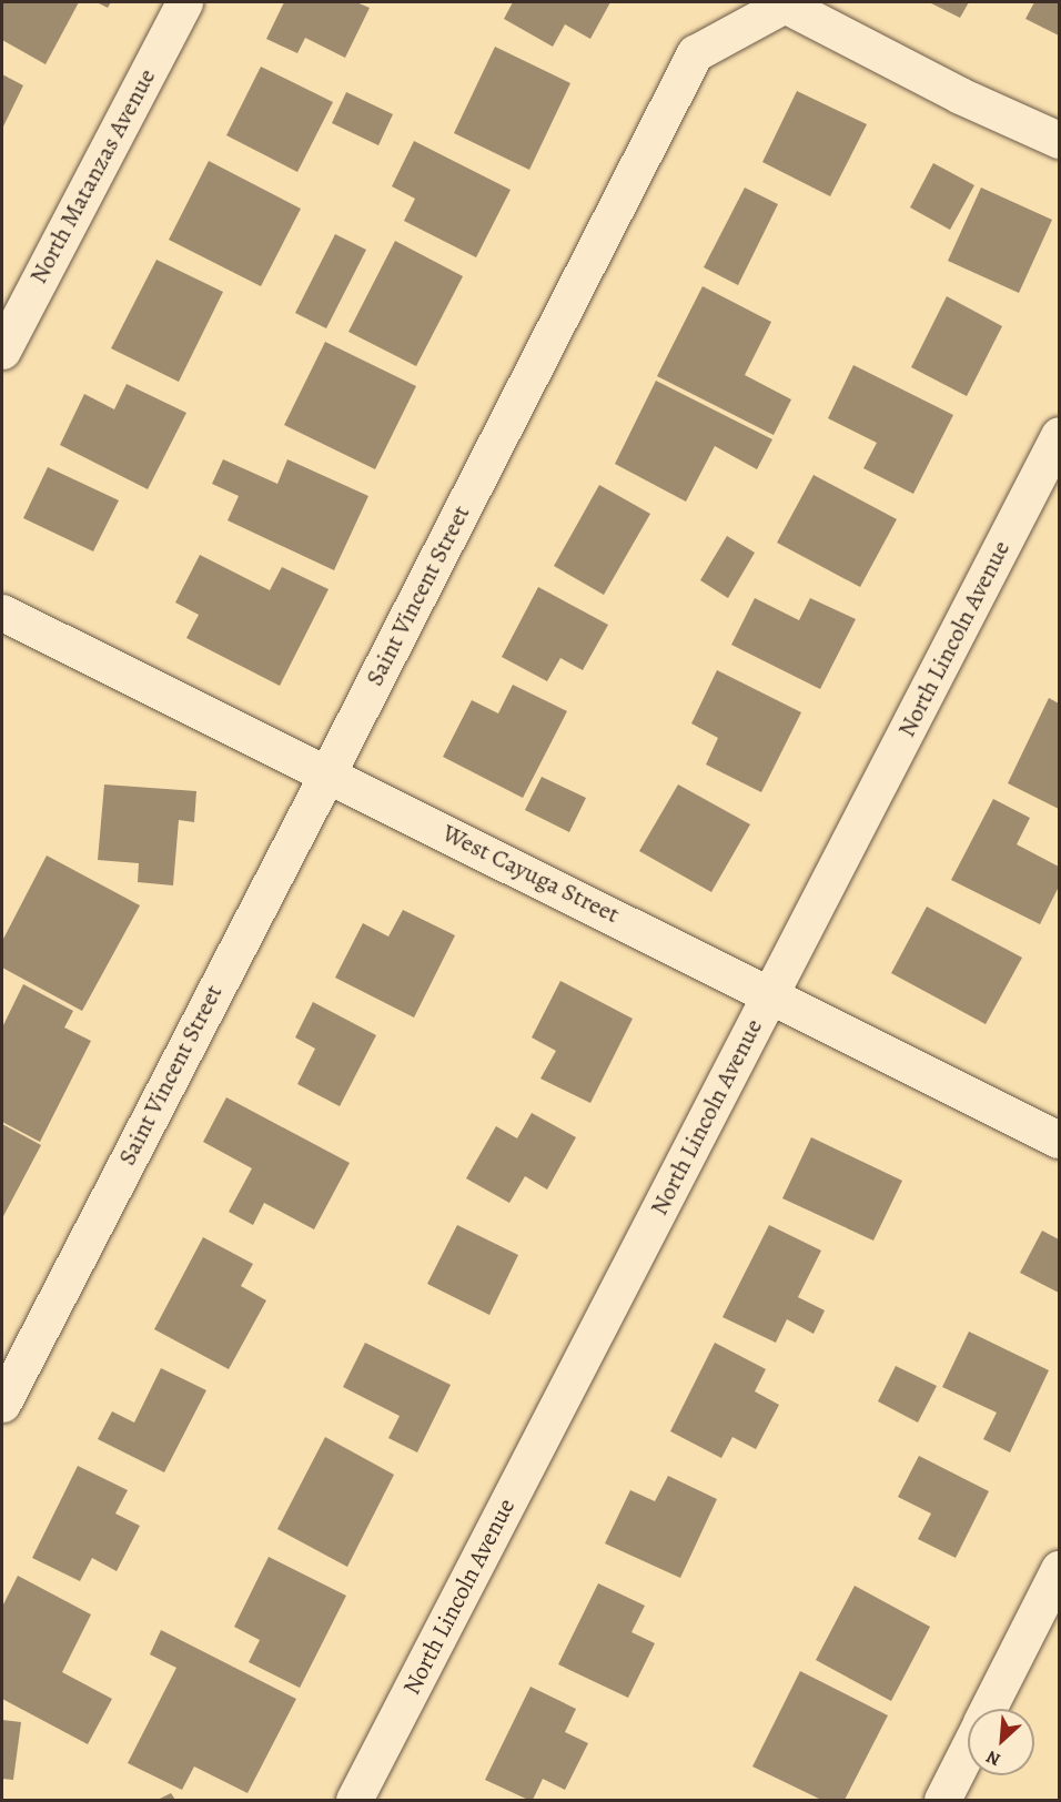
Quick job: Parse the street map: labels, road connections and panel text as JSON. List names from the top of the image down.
{
  "streets": {
    "street": [
      "North Matanzas Avenue",
      "Saint Vincent Street",
      "North Lincoln Avenue",
      "West Cayuga Street"
    ]
  },
  "crossings": [
    ["Saint Vincent Street", "West Cayuga Street"],
    ["North Lincoln Avenue", "West Cayuga Street"]
  ],
  "north": "bottom left"
}
